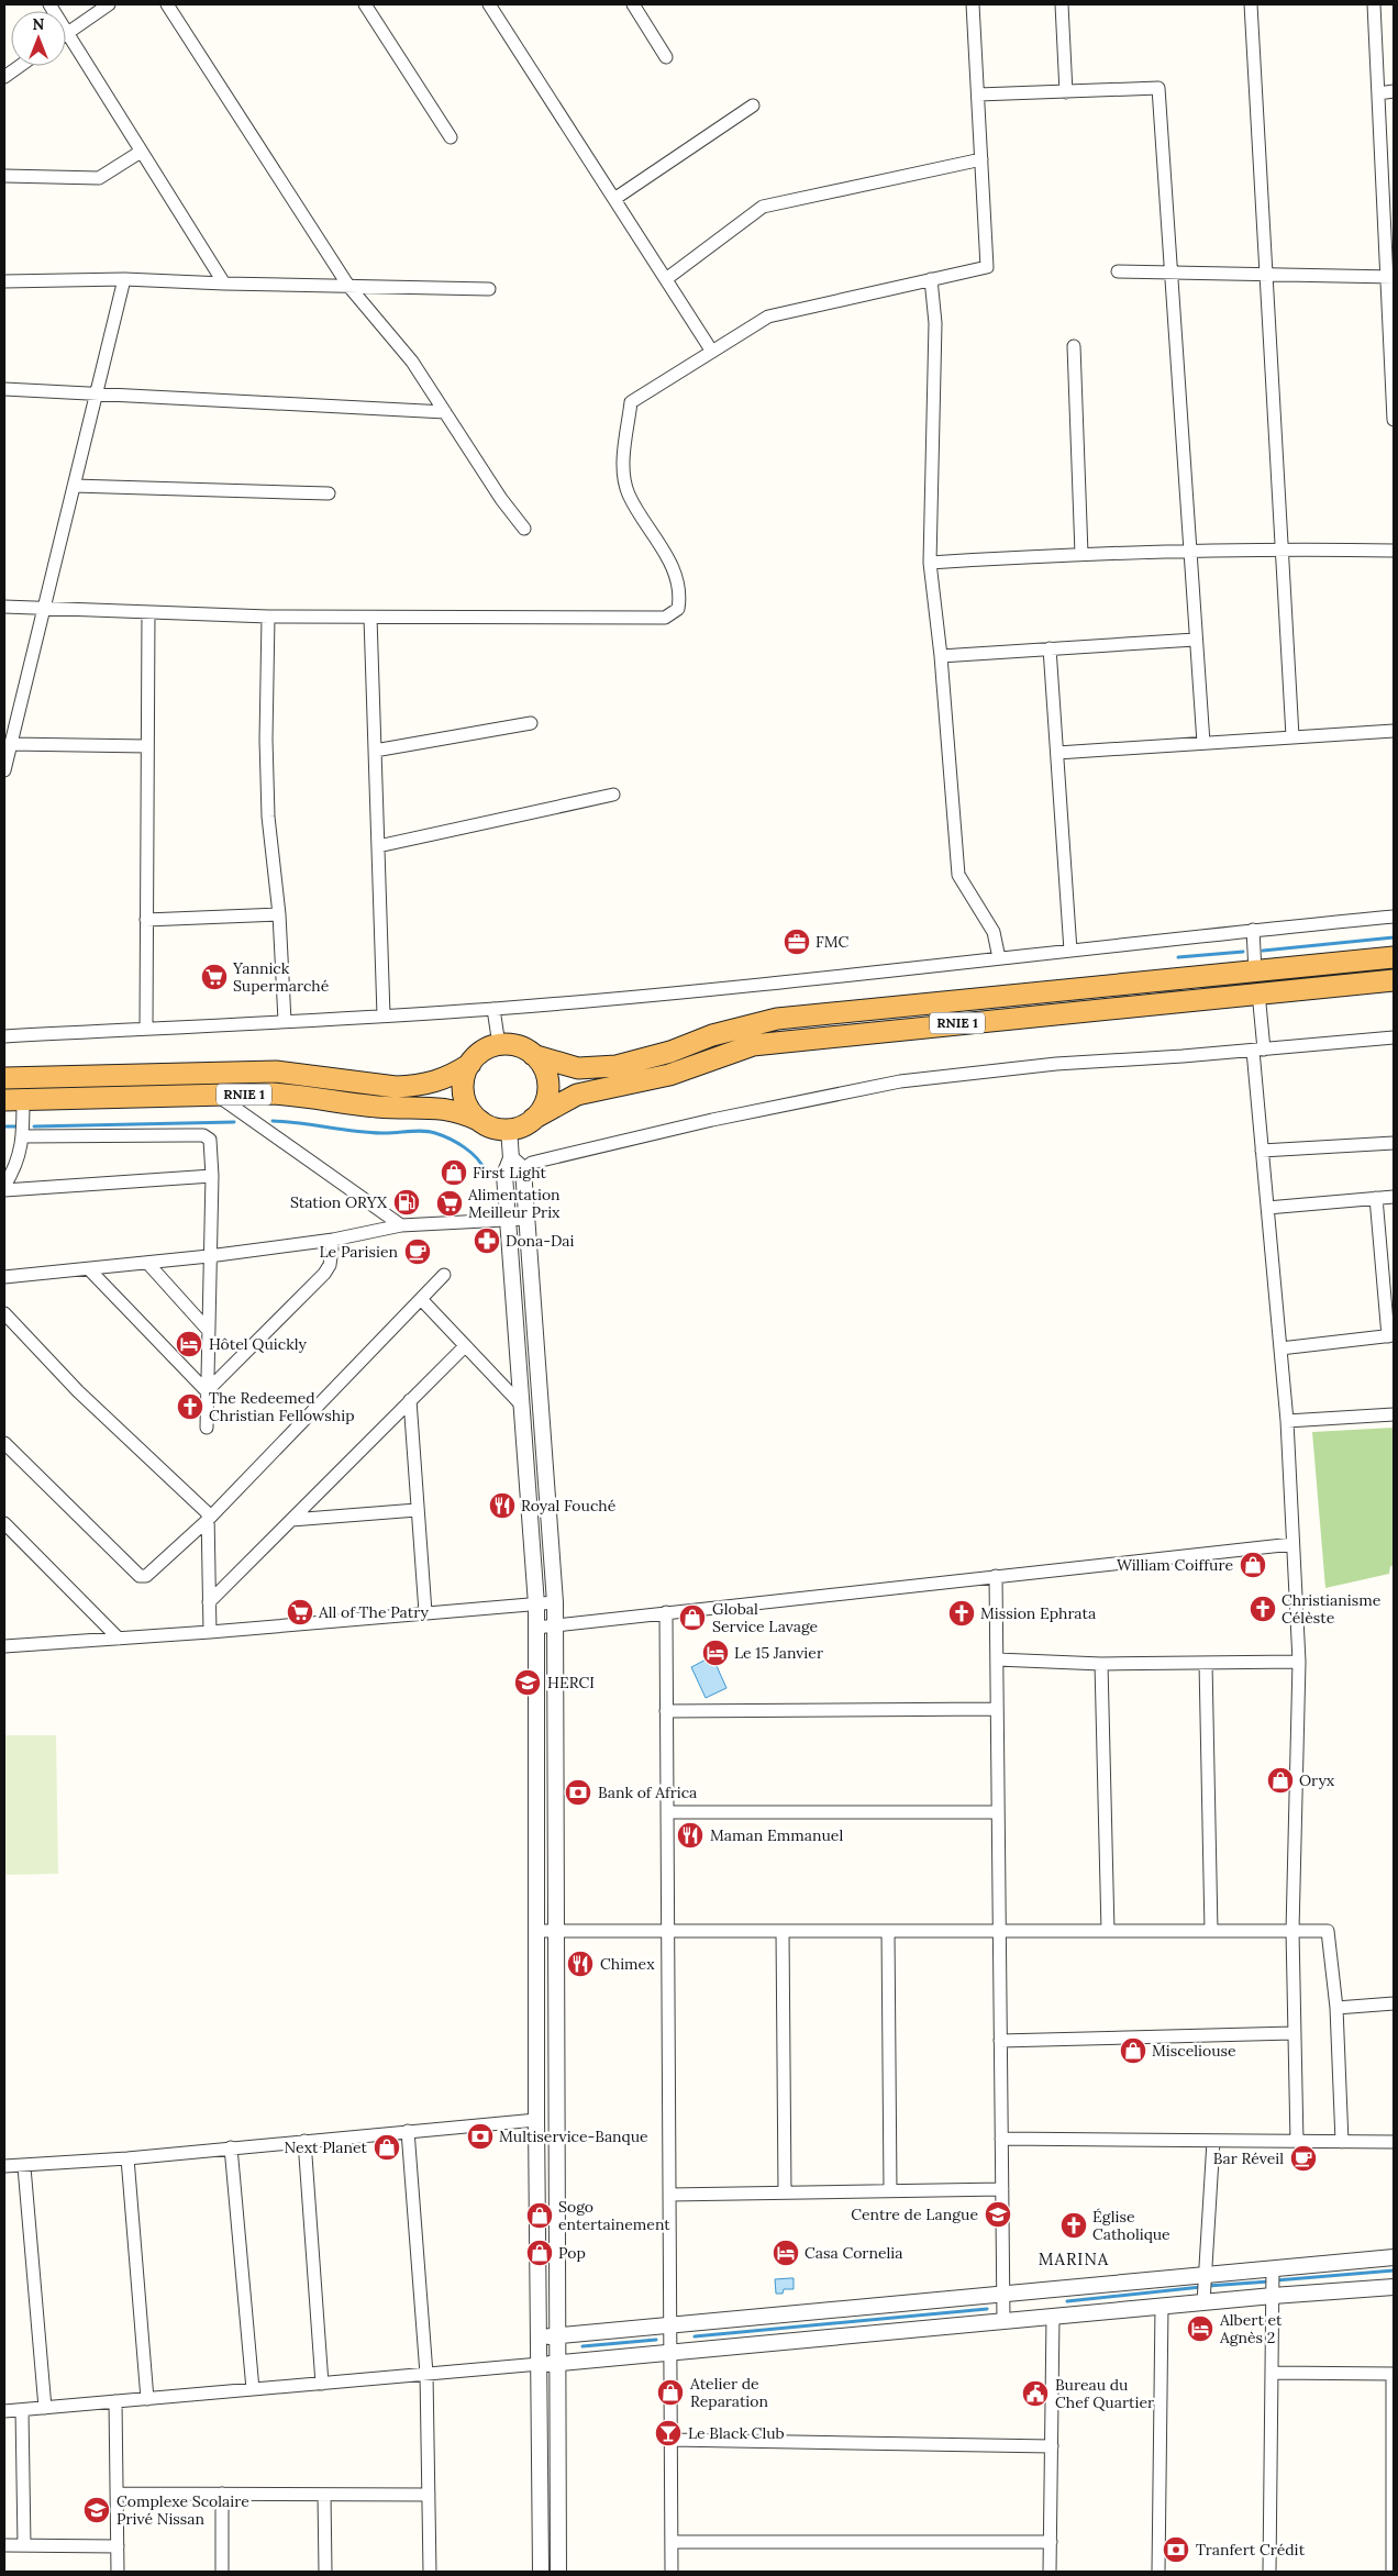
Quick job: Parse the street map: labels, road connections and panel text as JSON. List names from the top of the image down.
{
  "streets": {
    "highway": ["RNIE 1"]
  },
  "districts": ["MARINA"],
  "places": {
    "office": ["FMC"],
    "supermarket": ["Yannick Supermarché", "Alimentation Meilleur Prix", "All of The Patry"],
    "shop": [
      "First Light",
      "William Coiffure",
      "Global Service Lavage",
      "Oryx",
      "Misceliouse",
      "Next Planet",
      "Sogo entertainement",
      "Pop",
      "Atelier de Reparation"
    ],
    "fuel station": ["Station ORYX"],
    "pharmacy": ["Dona-Dai"],
    "cafe": ["Le Parisien", "Bar Réveil"],
    "hotel": [
      "Hôtel Quickly",
      "Le 15 Janvier",
      "Casa Cornelia",
      "Albert et Agnès 2"
    ],
    "church": [
      "The Redeemed Christian Fellowship",
      "Christianisme Célèste",
      "Mission Ephrata",
      "Église Catholique"
    ],
    "restaurant": ["Royal Fouché", "Maman Emmanuel", "Chimex"],
    "school or university": ["HERCI", "Centre de Langue", "Complexe Scolaire Privé Nissan"],
    "bank": ["Bank of Africa", "Multiservice-Banque", "Tranfert Crédit"],
    "public building": ["Bureau du Chef Quartier"],
    "bar": ["Le Black Club"]
  },
  "north": "top"
}
